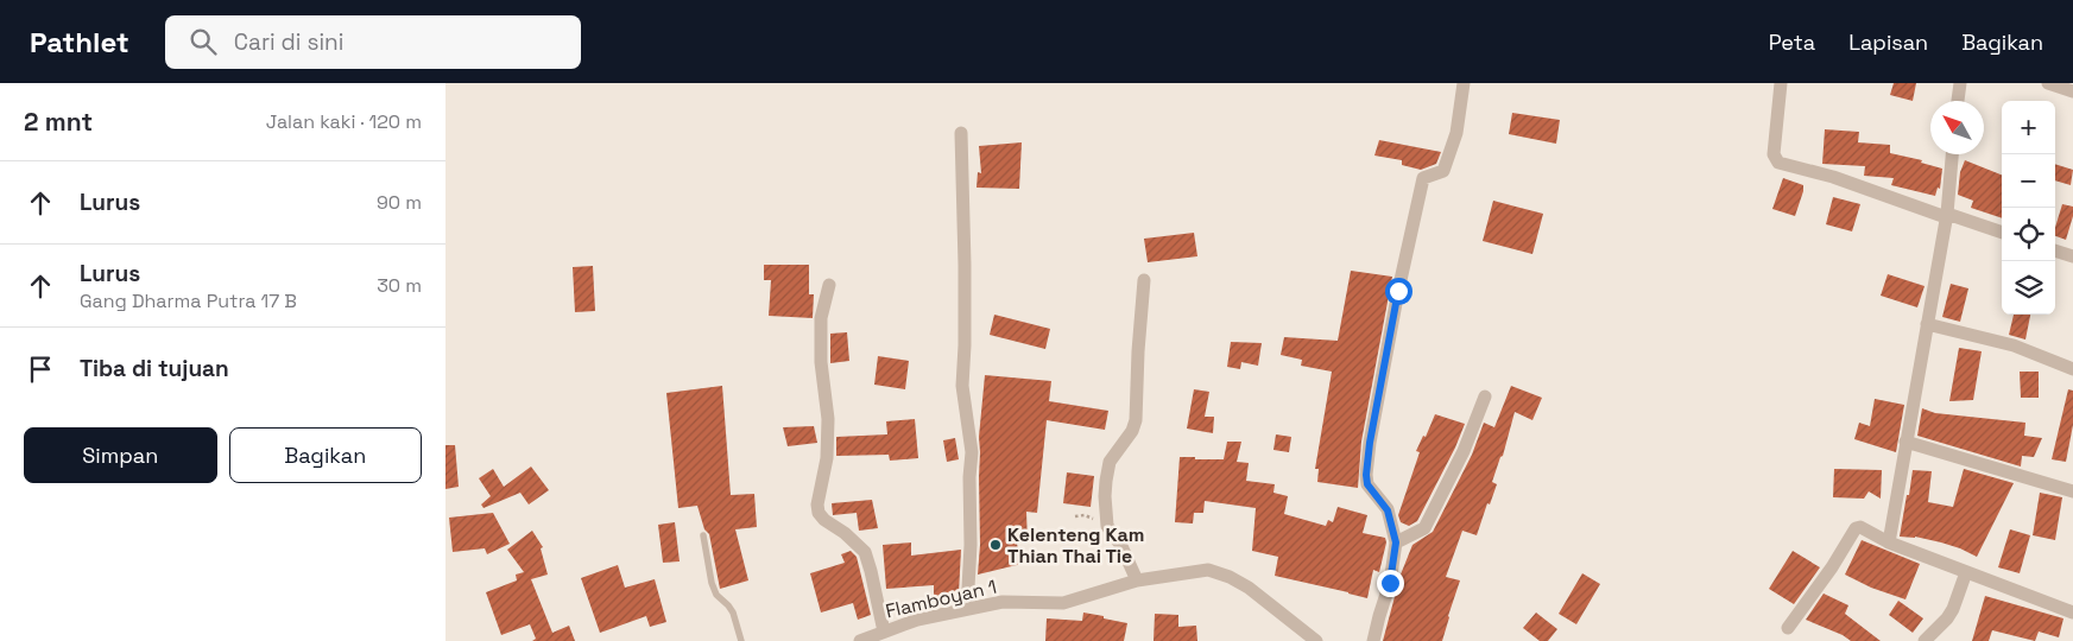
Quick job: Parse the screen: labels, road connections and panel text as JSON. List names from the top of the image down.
{
  "streets": {
    "street": ["Flamboyan 1"]
  },
  "places": ["Kelenteng Kam Thian Thai Tie"],
  "north": "top left",
  "page": {
    "header": "Pathlet",
    "search": "Cari di sini",
    "nav": ["Peta", "Lapisan", "Bagikan"],
    "heading": ["2 mnt", "Jalan kaki · 120 m"],
    "map_buttons": ["+", "−"],
    "list": [
      ["Lurus", "90 m"],
      ["Lurus", "Gang Dharma Putra 17 B", "30 m"],
      "Tiba di tujuan"
    ],
    "buttons": ["Simpan", "Bagikan"]
  }
}
